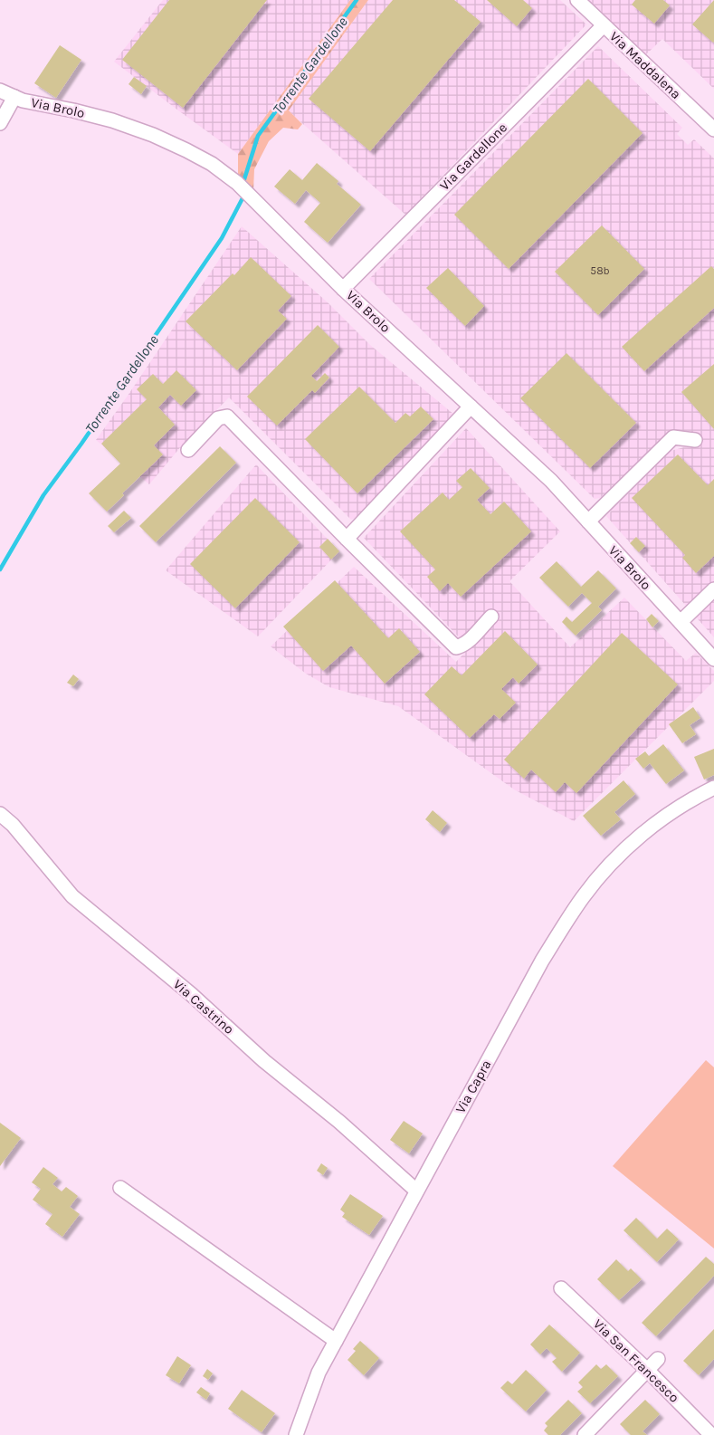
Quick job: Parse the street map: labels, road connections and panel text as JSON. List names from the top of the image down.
{
  "streets": {
    "street": [
      "Via Maddalena",
      "Via Brolo",
      "Via Gardellone",
      "Via Castrino",
      "Via Capra",
      "Via San Francesco"
    ]
  },
  "crossings": [
    ["Via Maddalena", "Via Gardellone"],
    ["Via Brolo", "Via Gardellone"],
    ["Via Castrino", "Via Capra"]
  ],
  "water": ["Torrente Gardellone"],
  "house_numbers": ["58b"]
}
